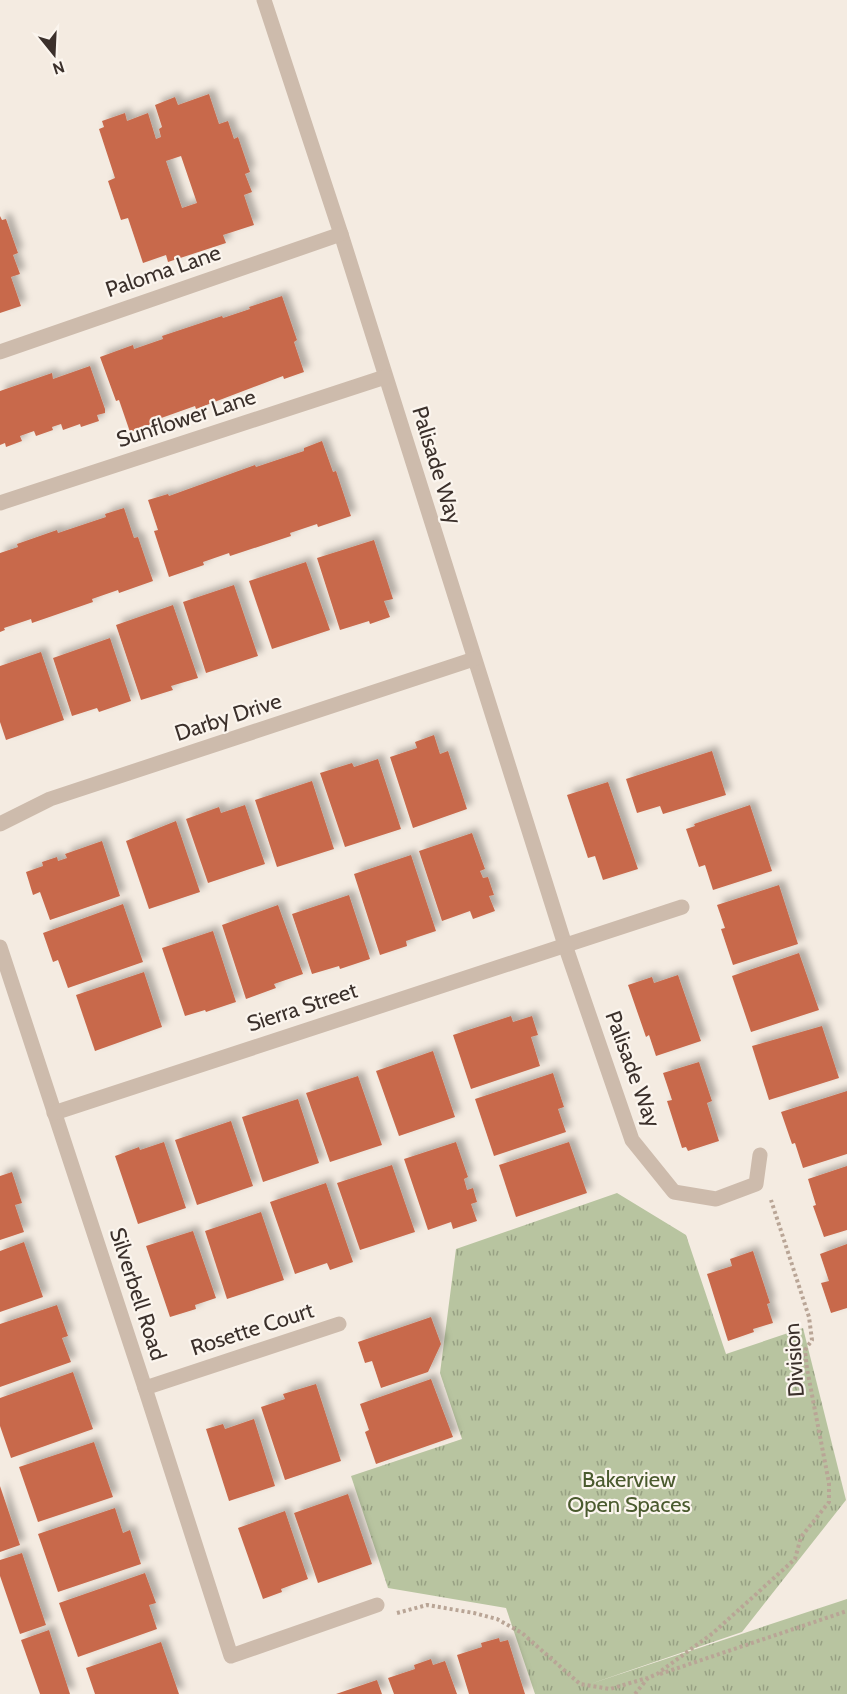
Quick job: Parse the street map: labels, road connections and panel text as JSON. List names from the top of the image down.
{
  "streets": {
    "street": [
      "Paloma Lane",
      "Sunflower Lane",
      "Palisade Way",
      "Darby Drive",
      "Sierra Street",
      "Silverbell Road",
      "Rosette Court"
    ],
    "path": ["Division"]
  },
  "crossings": [
    ["Paloma Lane", "Palisade Way"],
    ["Sunflower Lane", "Palisade Way"],
    ["Palisade Way", "Darby Drive"],
    ["Palisade Way", "Sierra Street"],
    ["Palisade Way", "Division"],
    ["Sierra Street", "Silverbell Road"],
    ["Silverbell Road", "Rosette Court"],
    ["Silverbell Road", "Division"]
  ],
  "parks": ["Bakerview Open Spaces"],
  "north": "bottom"
}
